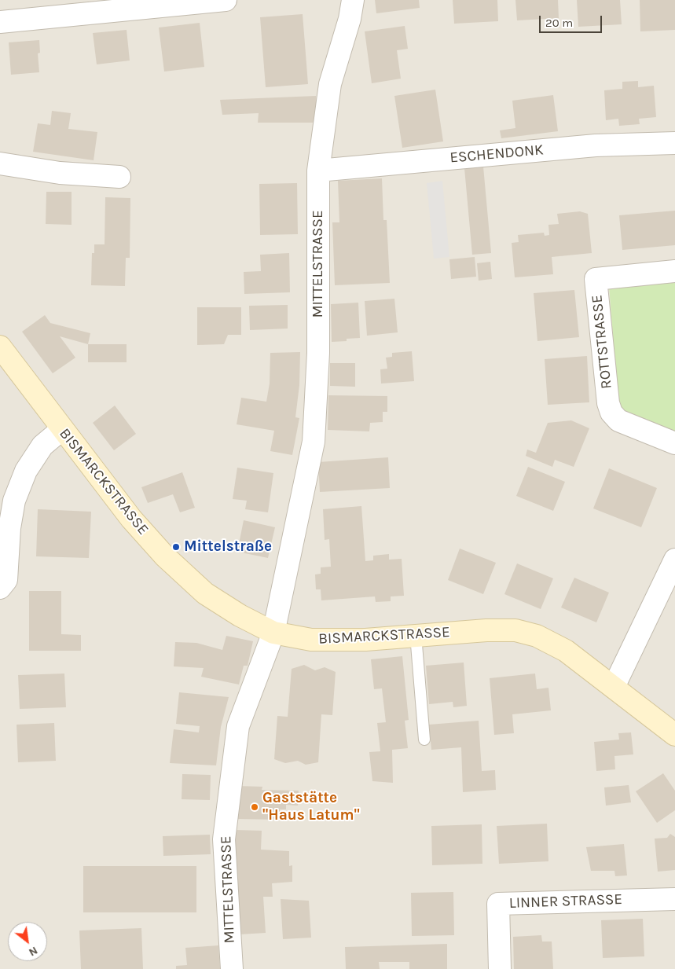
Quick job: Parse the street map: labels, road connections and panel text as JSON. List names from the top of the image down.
{
  "streets": {
    "street": [
      "ESCHENDONK",
      "MITTELSTRASSE",
      "ROTTSTRASSE",
      "BISMARCKSTRASSE",
      "LINNER STRASSE"
    ]
  },
  "crossings": [
    ["ESCHENDONK", "MITTELSTRASSE"],
    ["MITTELSTRASSE", "BISMARCKSTRASSE"]
  ],
  "places": ["Mittelstraße", "Gaststätte \"Haus Latum\""],
  "scale_bar": "20 m",
  "north": "bottom right"
}
